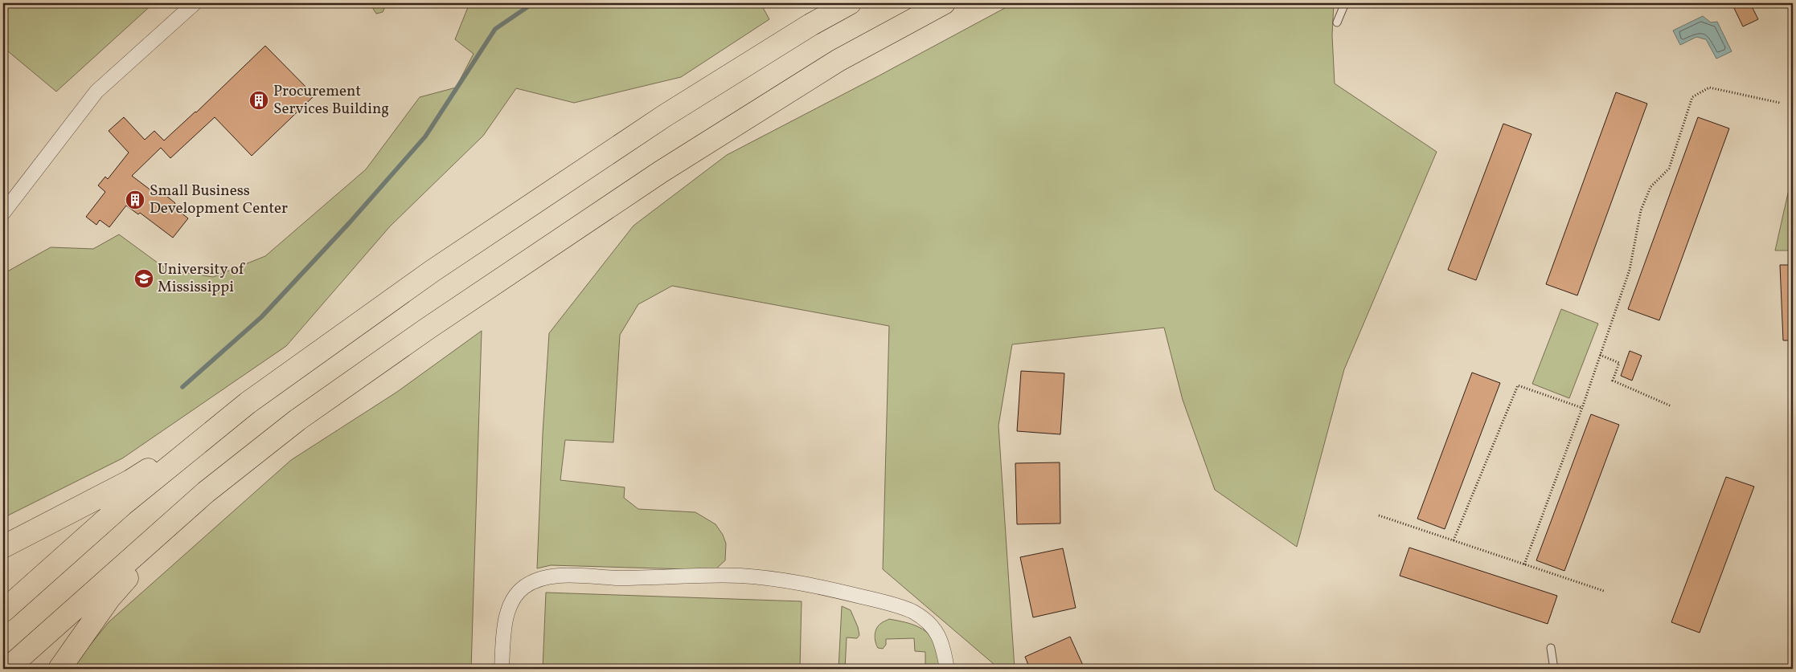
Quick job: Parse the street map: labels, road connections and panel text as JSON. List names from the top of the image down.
{
  "places": {
    "building": ["Procurement Services Building", "Small Business Development Center"],
    "school or university": ["University of Mississippi"]
  }
}
